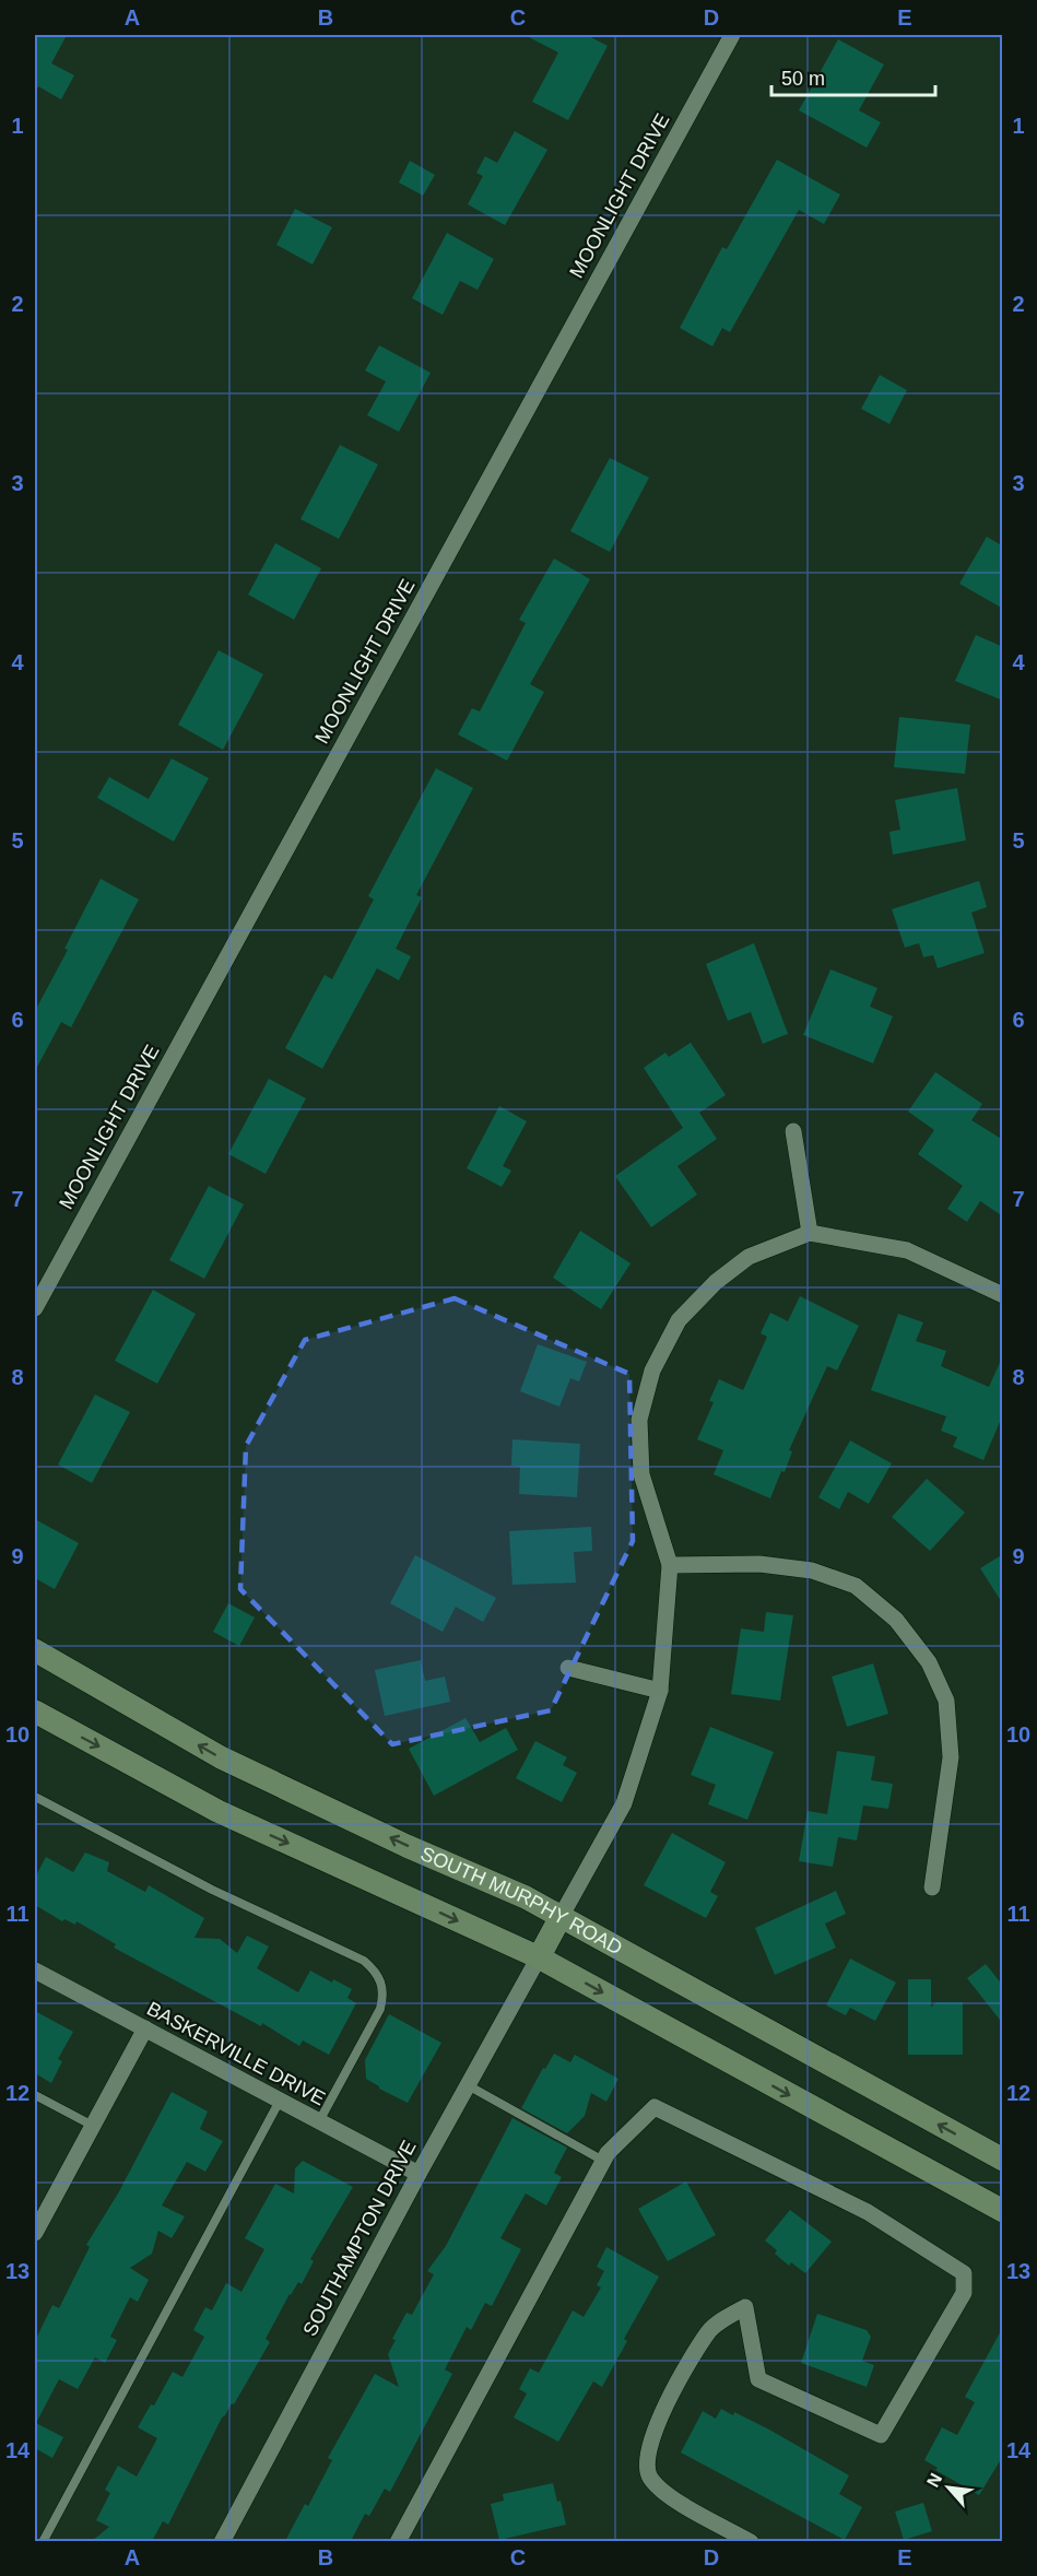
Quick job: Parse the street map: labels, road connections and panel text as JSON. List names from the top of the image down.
{
  "streets": {
    "main road": ["SOUTH MURPHY ROAD"],
    "street": ["MOONLIGHT DRIVE", "BASKERVILLE DRIVE", "SOUTHAMPTON DRIVE"]
  },
  "crossings": [
    ["BASKERVILLE DRIVE", "SOUTHAMPTON DRIVE"]
  ],
  "scale_bar": "50 m",
  "north": "top left",
  "grid": {
    "columns": [
      "A",
      "B",
      "C",
      "D",
      "E"
    ],
    "rows": [
      "1",
      "2",
      "3",
      "4",
      "5",
      "6",
      "7",
      "8",
      "9",
      "10",
      "11",
      "12",
      "13",
      "14"
    ]
  }
}
